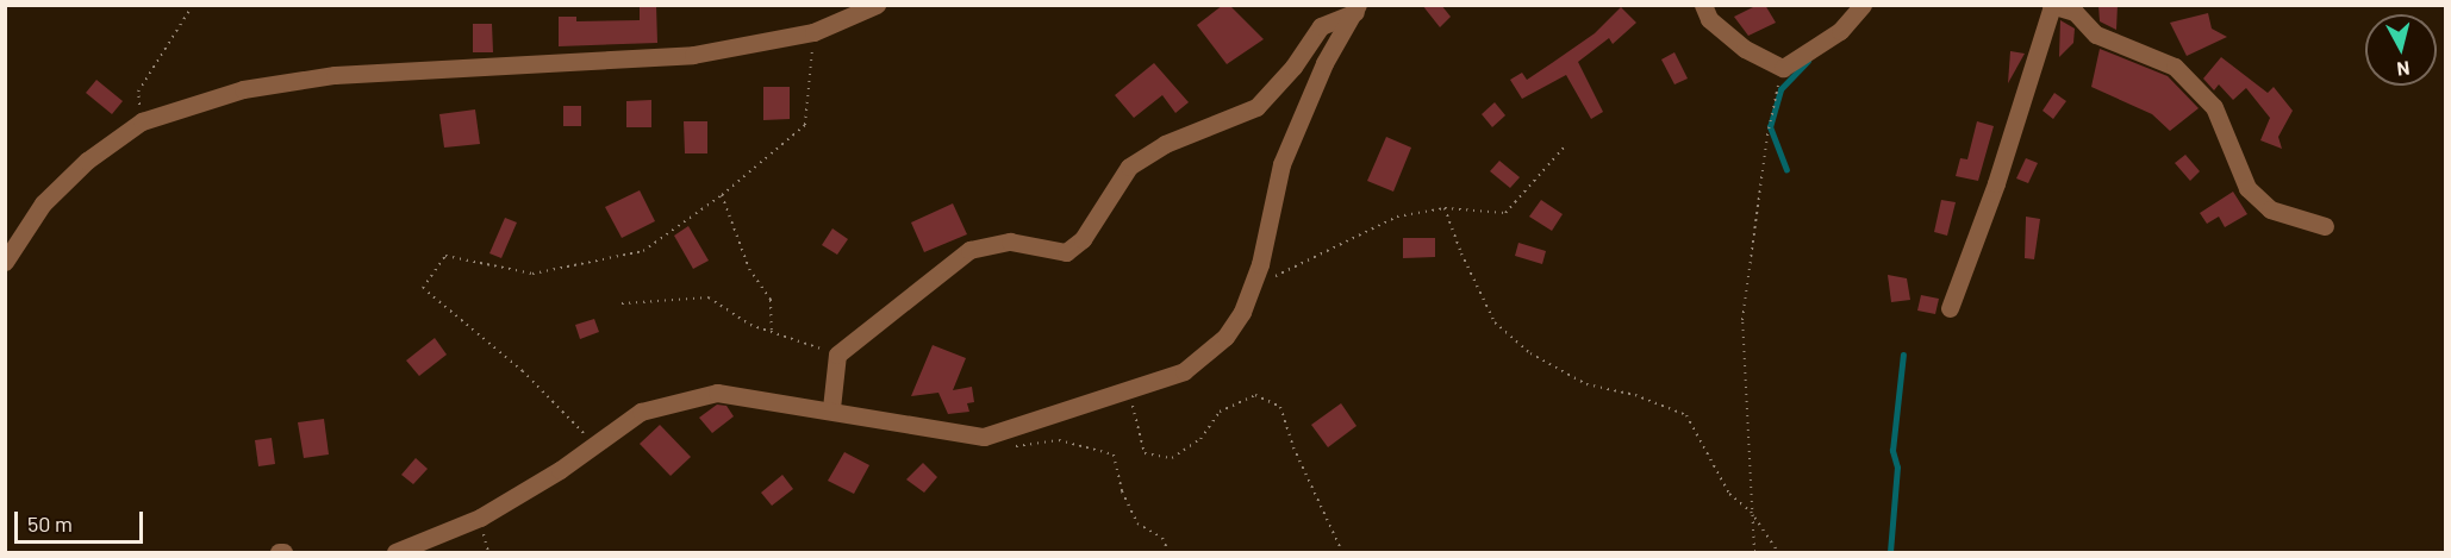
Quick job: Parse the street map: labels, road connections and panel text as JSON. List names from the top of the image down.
{
  "scale_bar": "50 m",
  "north": "bottom"
}
